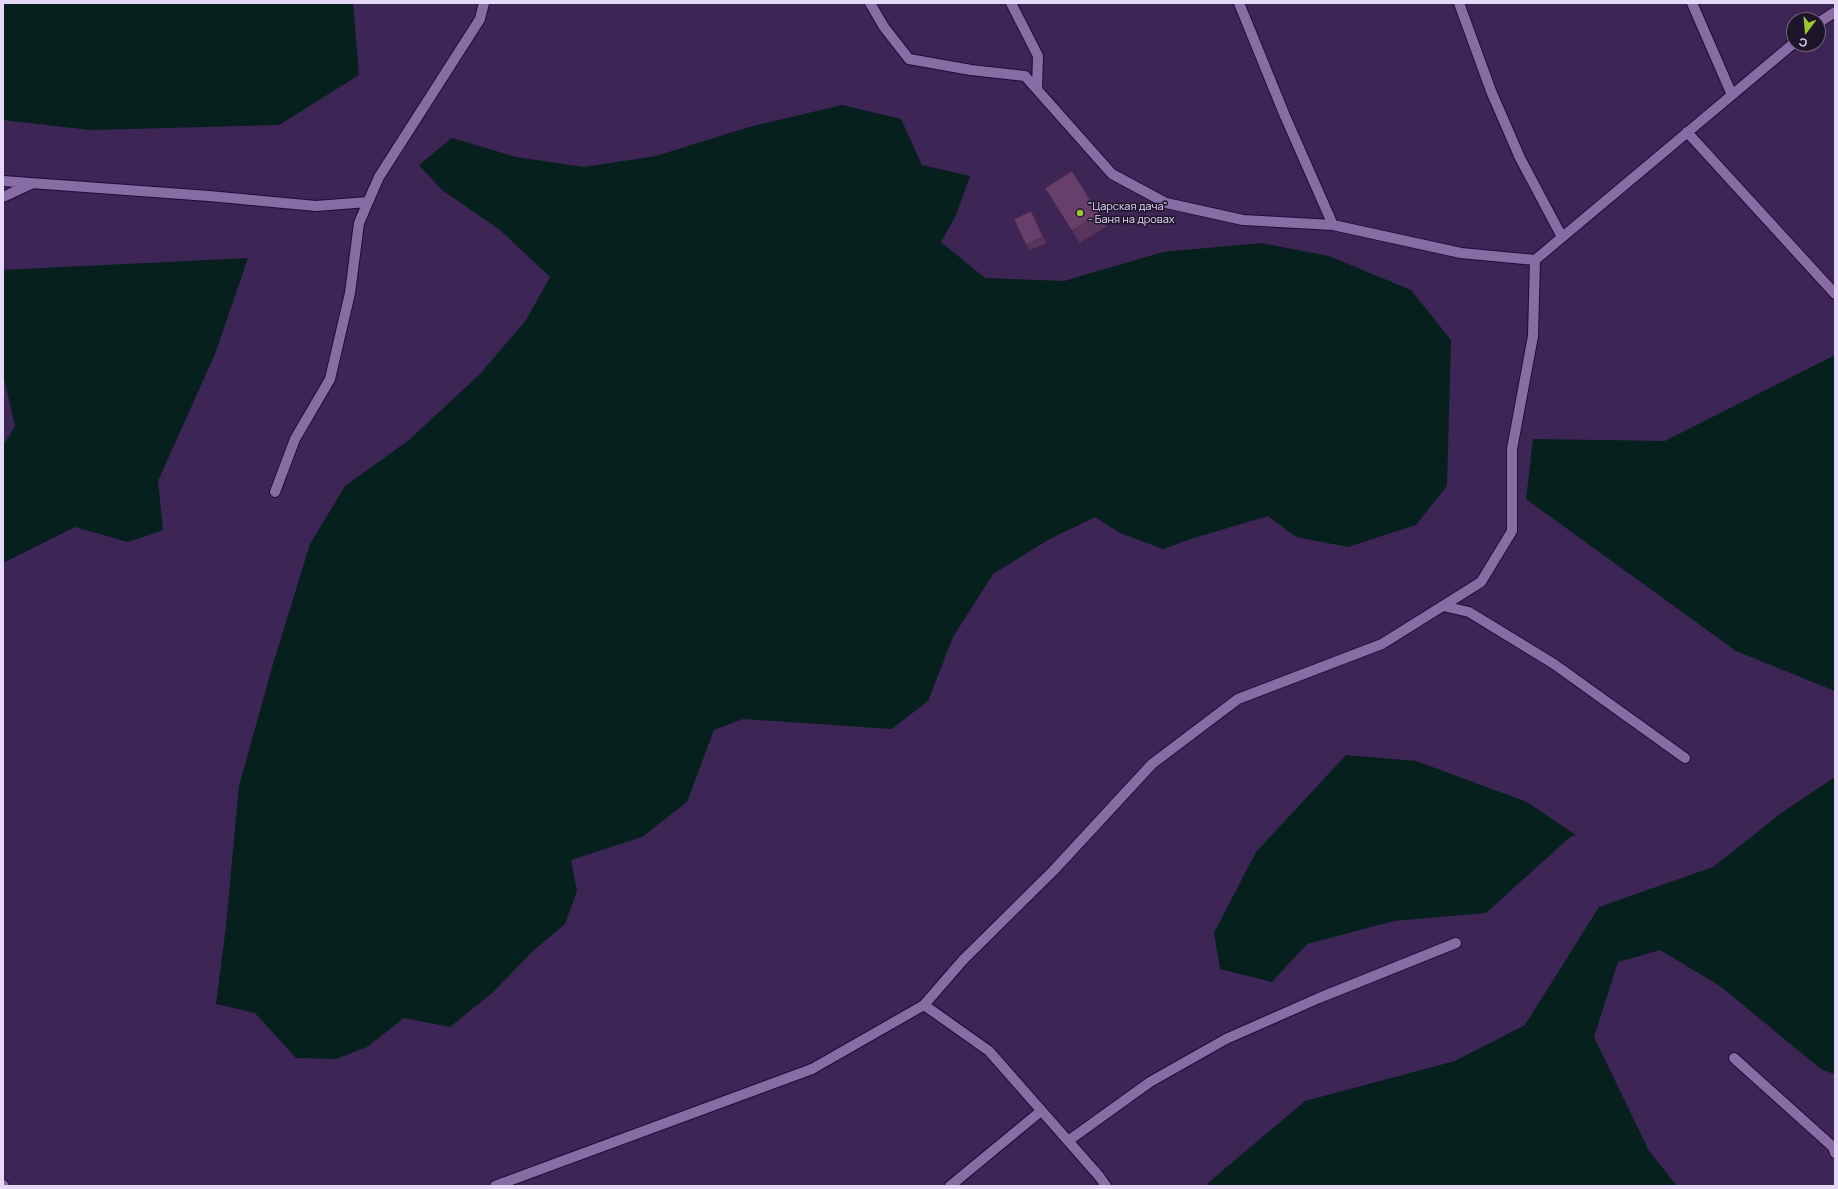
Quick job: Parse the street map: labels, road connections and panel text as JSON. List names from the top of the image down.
{
  "places": ["\"Царская дача\" - Баня на дровах"],
  "north": "bottom"
}
